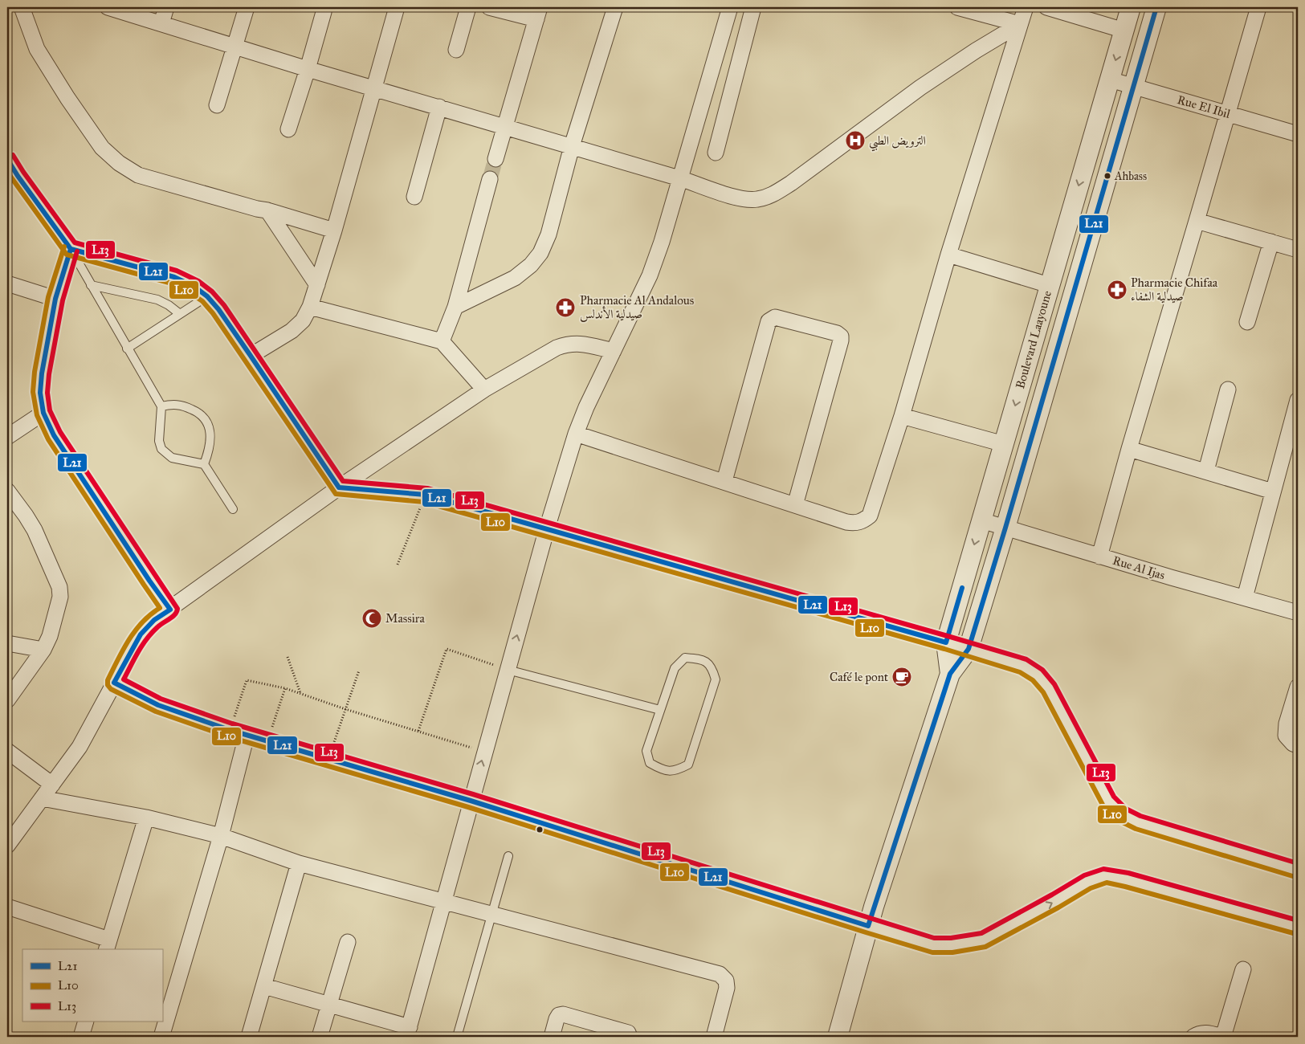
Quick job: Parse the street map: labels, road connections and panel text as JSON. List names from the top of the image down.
{
  "streets": {
    "street": ["Rue El Ibil", "Boulevard Laayoune", "Rue Al Ijas"]
  },
  "crossings": [
    ["Rue El Ibil", "Boulevard Laayoune"],
    ["Boulevard Laayoune", "Rue Al Ijas"]
  ],
  "places": {
    "hospital": ["الترويض الطبي"],
    "other": ["Ahbass"],
    "pharmacy": ["Pharmacie Chifaa صيدلية الشفاء", "Pharmacie Al Andalous صيدلية الأندلس"],
    "mosque": ["Massira"],
    "cafe": ["Café le pont"]
  },
  "lines": ["transit line L21", "transit line L13", "transit line L10"],
  "legend": ["L21", "L10", "L13"]
}
